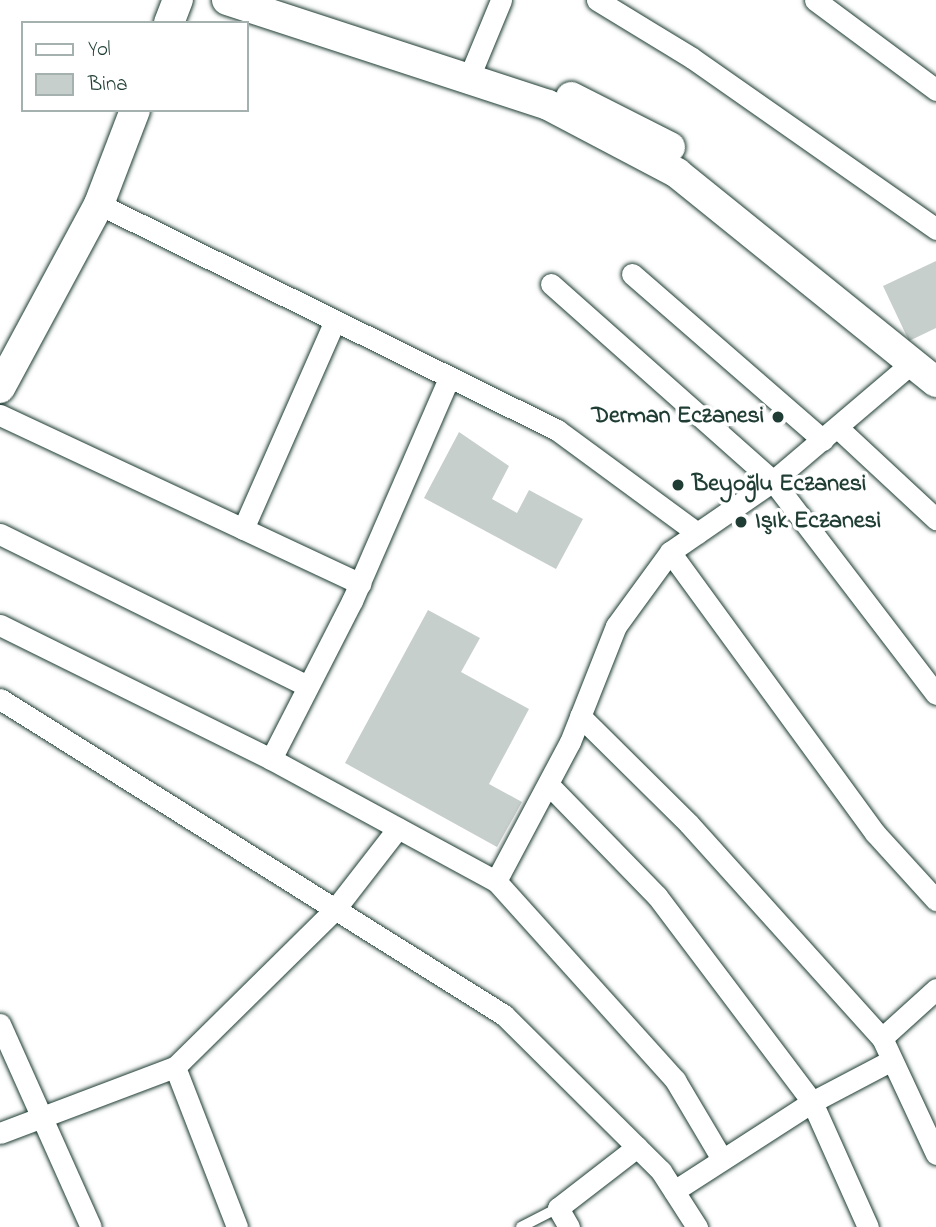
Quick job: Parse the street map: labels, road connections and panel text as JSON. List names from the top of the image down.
{
  "places": ["Derman Eczanesi", "Beyoğlu Eczanesi", "Işık Eczanesi"],
  "legend": ["Yol", "Bina"]
}
